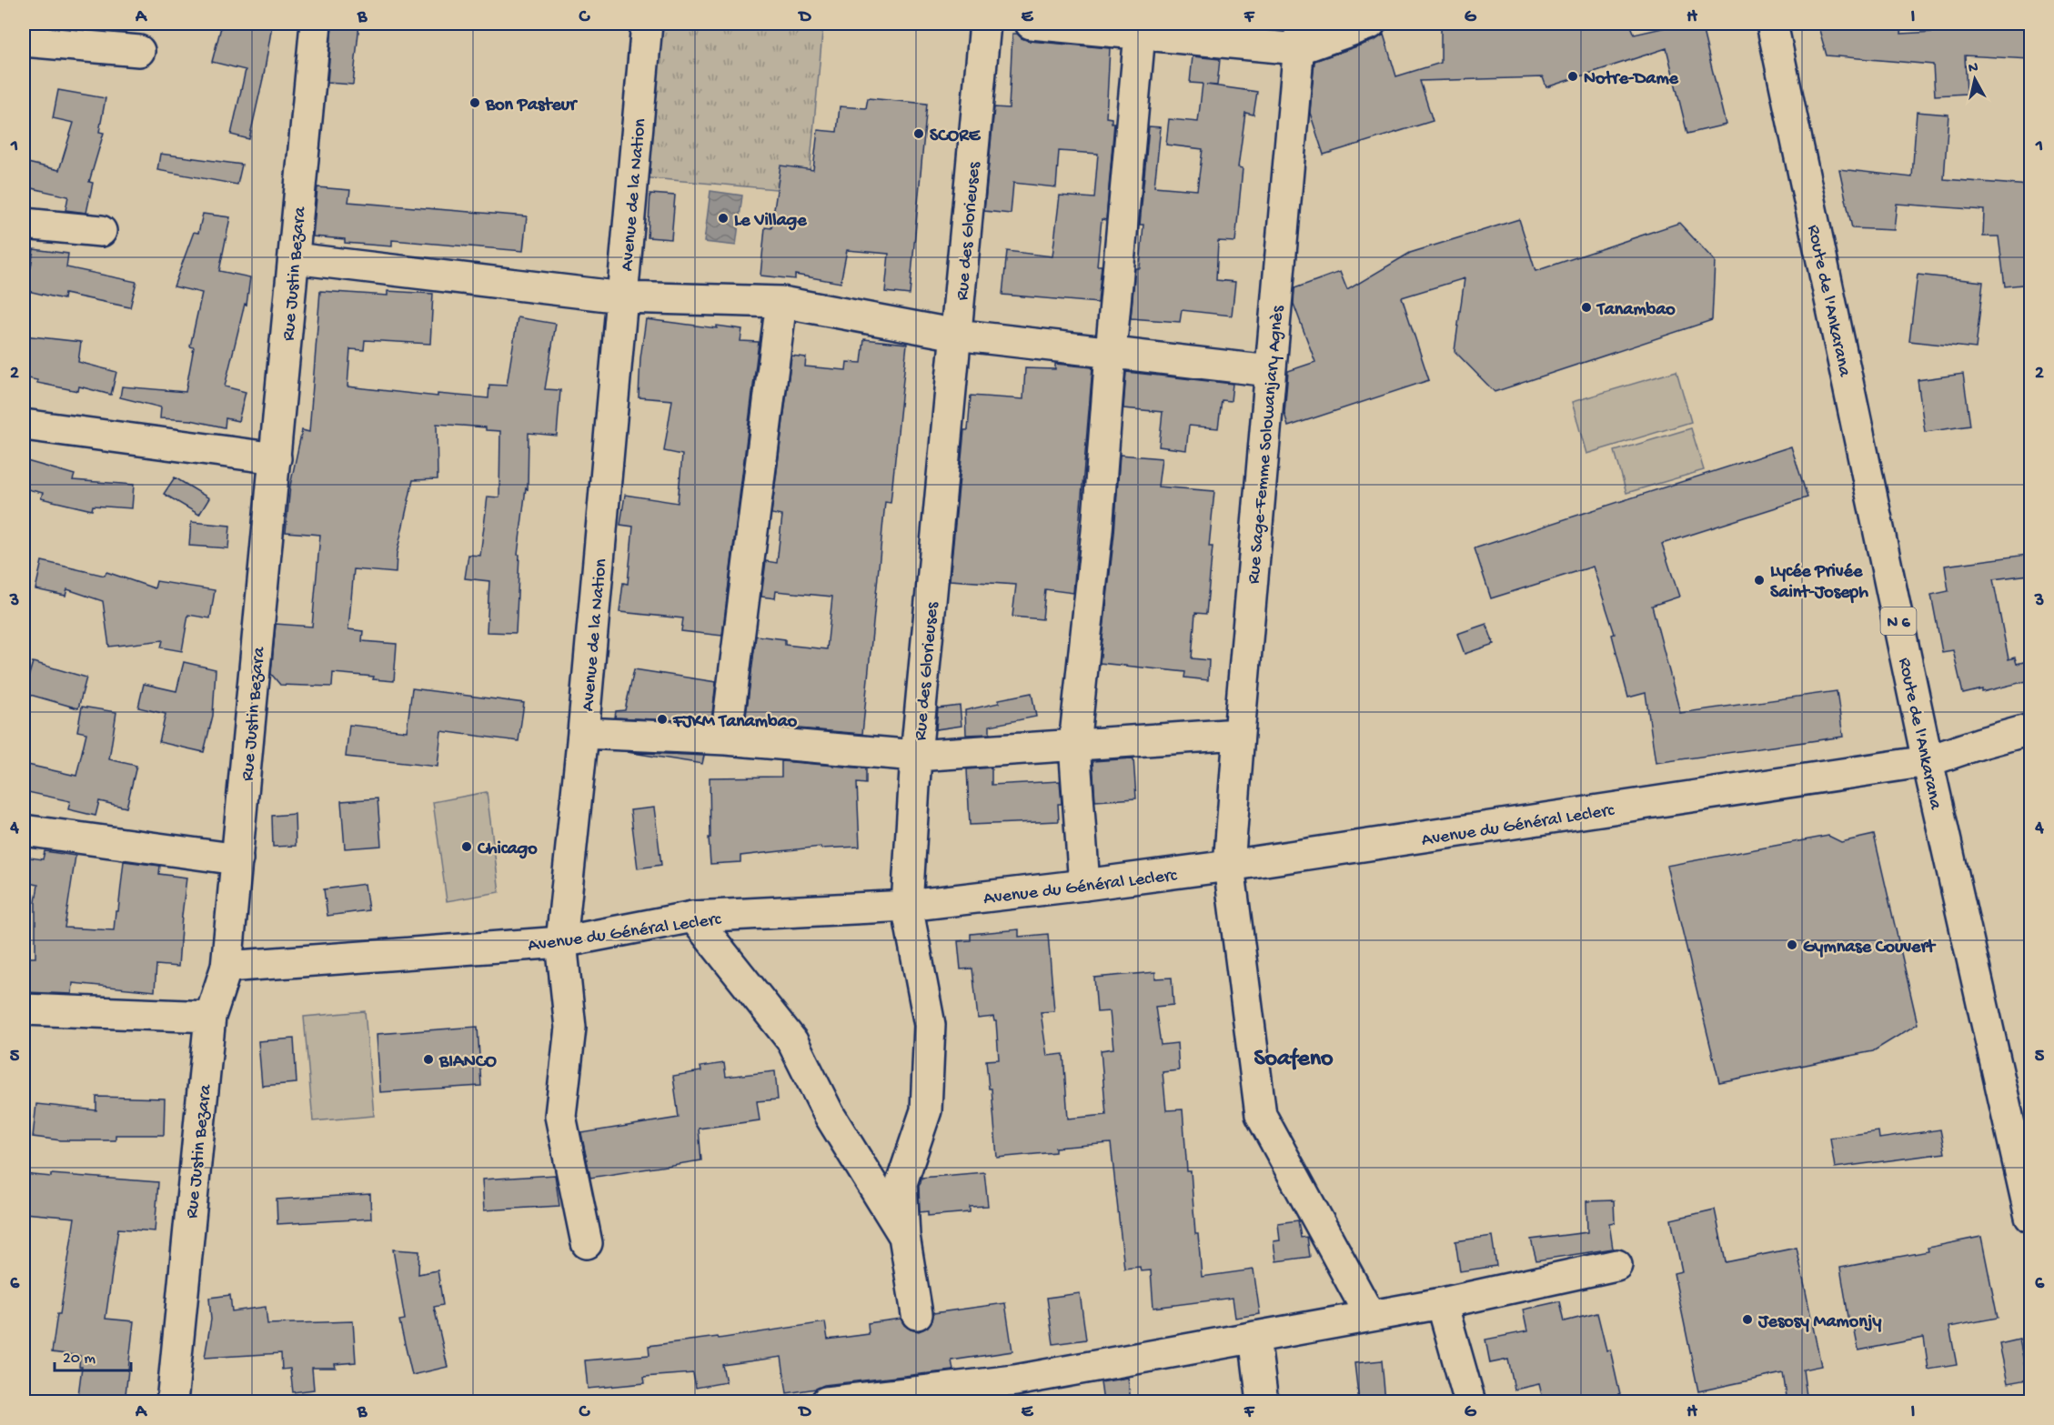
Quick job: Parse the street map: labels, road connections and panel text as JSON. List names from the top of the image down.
{
  "streets": {
    "street": [
      "Avenue de la Nation",
      "Rue des Glorieuses",
      "Rue Justin Bezara",
      "Route de l'Ankarana",
      "Rue Sage-Femme Solowanjary Agnès",
      "N 6",
      "Avenue du Général Leclerc"
    ]
  },
  "crossings": [
    ["Avenue de la Nation", "Avenue du Général Leclerc"],
    ["Rue des Glorieuses", "Avenue du Général Leclerc"],
    ["Rue Justin Bezara", "Avenue du Général Leclerc"],
    ["Route de l'Ankarana", "Avenue du Général Leclerc"],
    ["Rue Sage-Femme Solowanjary Agnès", "Avenue du Général Leclerc"]
  ],
  "districts": ["Soafeno"],
  "places": [
    "Notre-Dame",
    "Bon Pasteur",
    "SCORE",
    "Le Village",
    "Tanambao",
    "Lycée Privée Saint-Joseph",
    "FJKM Tanambao",
    "Chicago",
    "Gymnase Couvert",
    "BIANCO",
    "Jesosy Mamonjy"
  ],
  "scale_bar": "20 m",
  "north": "top",
  "grid": {
    "columns": [
      "A",
      "B",
      "C",
      "D",
      "E",
      "F",
      "G",
      "H",
      "I"
    ],
    "rows": [
      "1",
      "2",
      "3",
      "4",
      "5",
      "6"
    ]
  }
}
